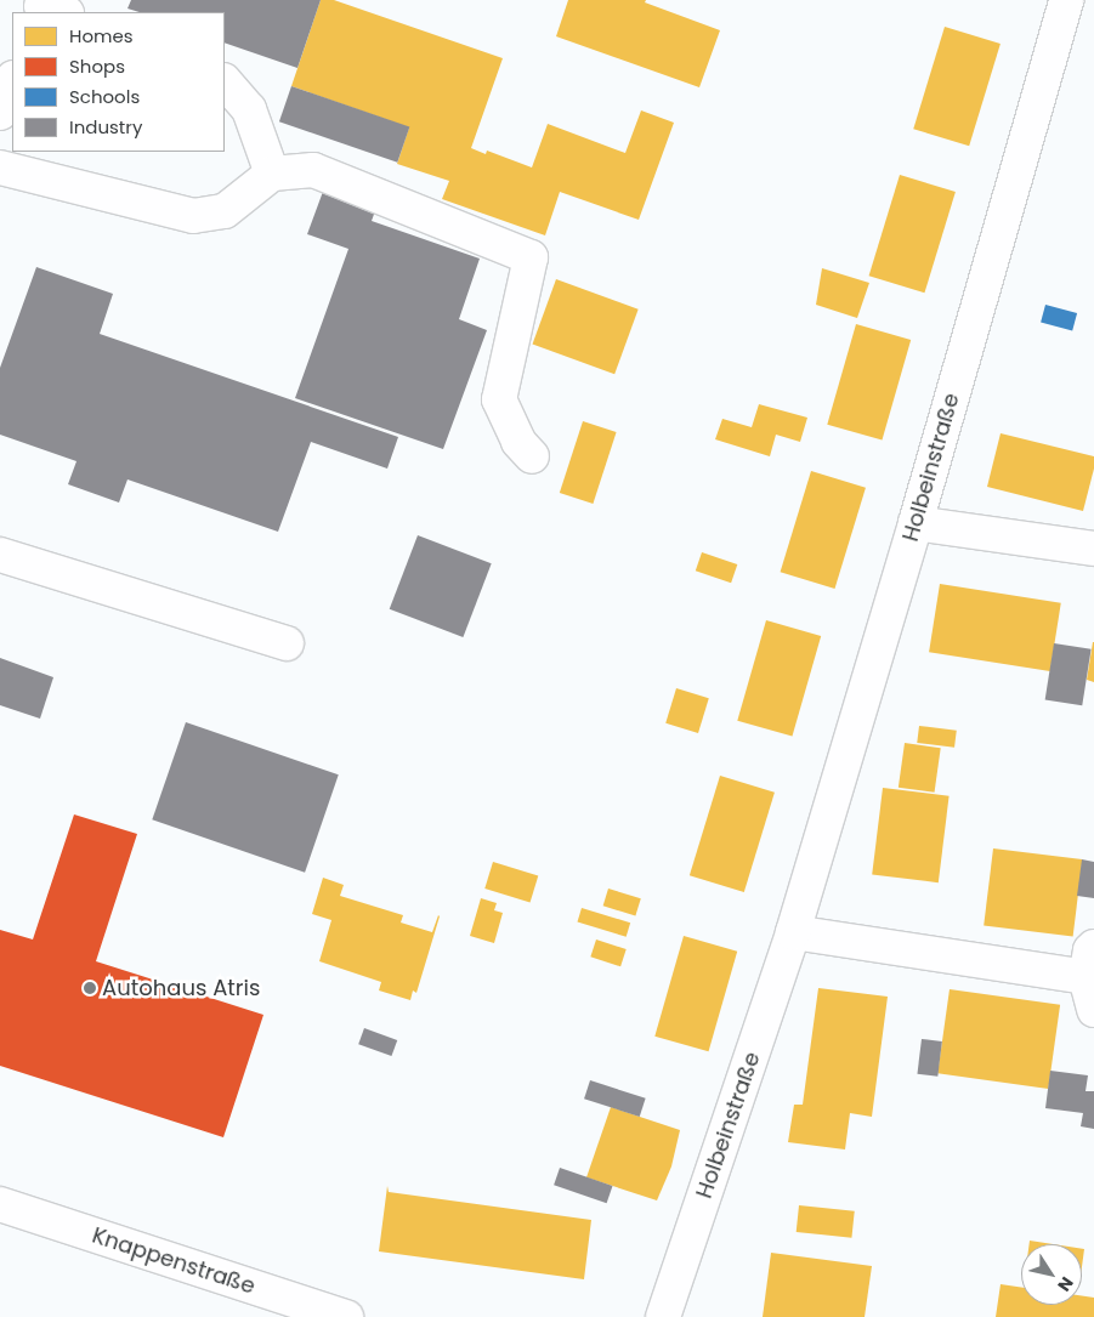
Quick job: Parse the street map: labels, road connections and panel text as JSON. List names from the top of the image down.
{
  "streets": {
    "street": ["Holbeinstraße", "Knappenstraße"]
  },
  "places": ["Autohaus Atris"],
  "legend": [
    "Homes",
    "Shops",
    "Schools",
    "Industry"
  ],
  "north": "bottom right"
}
